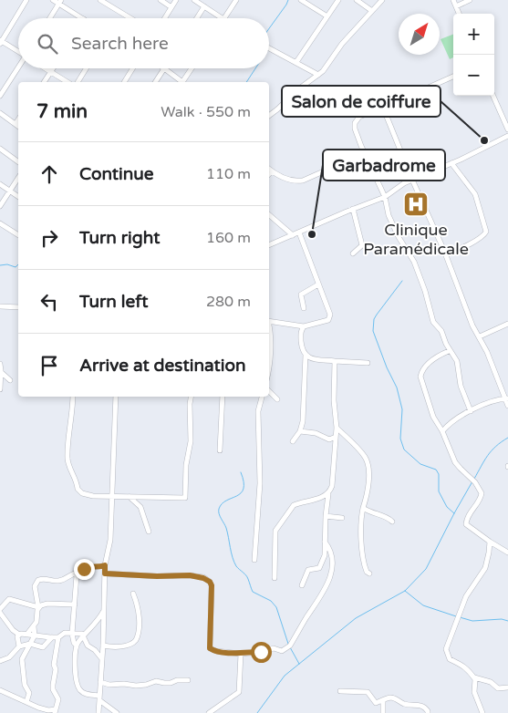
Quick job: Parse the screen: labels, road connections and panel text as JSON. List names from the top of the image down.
{
  "places": {
    "other": ["Salon de coiffure", "Garbadrome"],
    "hospital": ["Clinique Paramédicale"]
  },
  "north": "top right",
  "page": {
    "map_buttons": ["+", "−"],
    "search": "Search here",
    "heading": ["7 min", "Walk · 550 m"],
    "list": [
      ["Continue", "110 m"],
      ["Turn right", "160 m"],
      ["Turn left", "280 m"],
      "Arrive at destination"
    ]
  }
}
